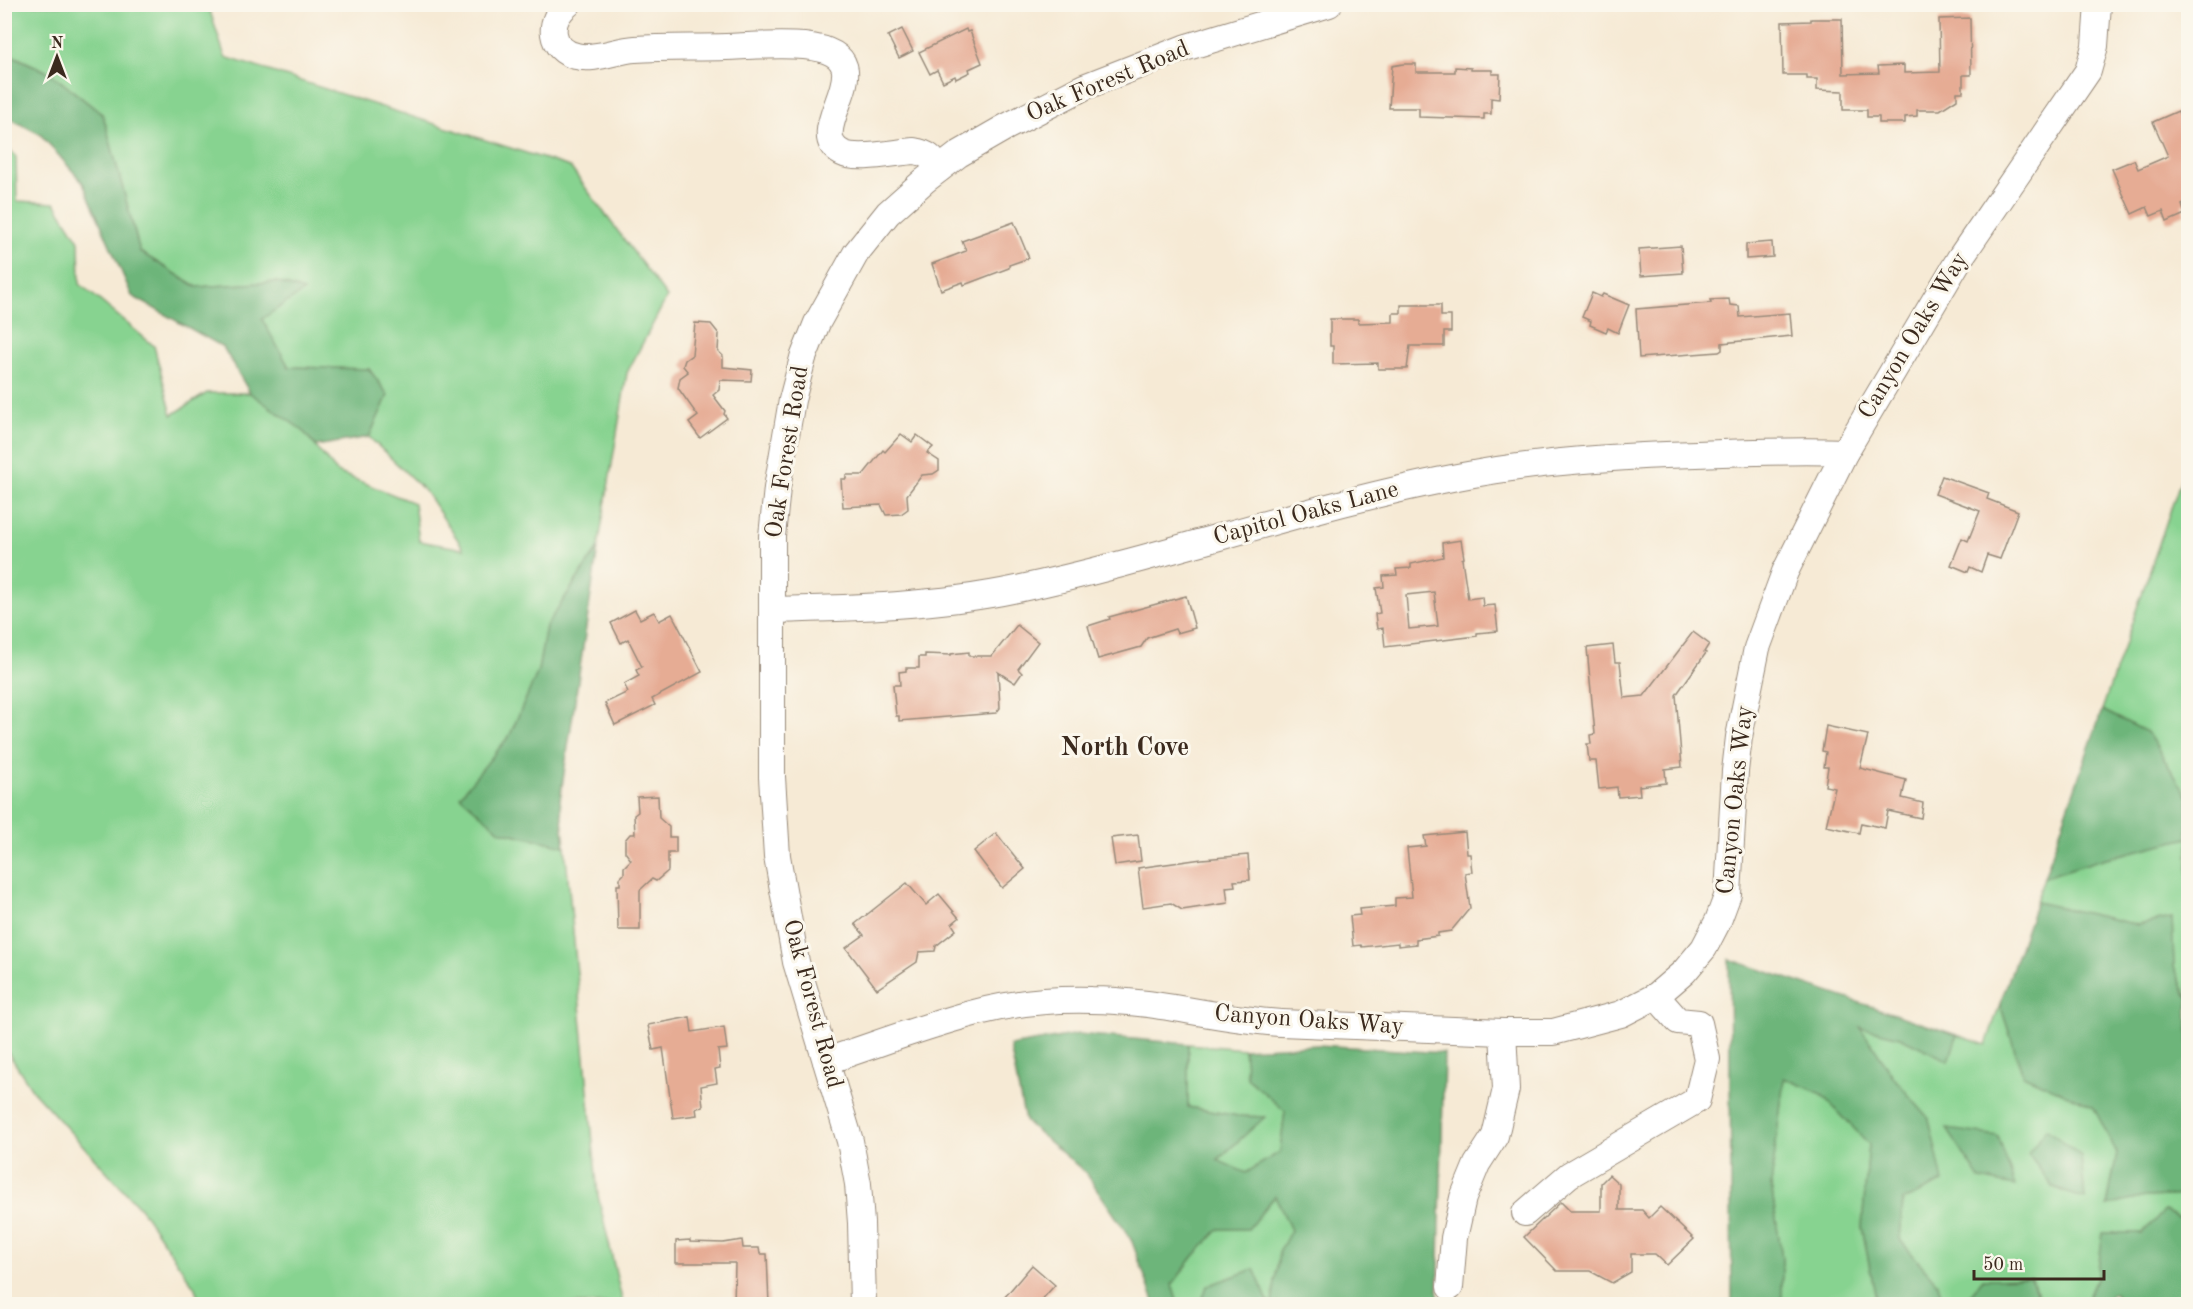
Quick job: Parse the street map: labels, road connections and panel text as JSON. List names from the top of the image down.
{
  "streets": {
    "street": ["Oak Forest Road", "Canyon Oaks Way", "Capitol Oaks Lane"]
  },
  "crossings": [
    ["Oak Forest Road", "Canyon Oaks Way"],
    ["Oak Forest Road", "Capitol Oaks Lane"],
    ["Canyon Oaks Way", "Capitol Oaks Lane"]
  ],
  "districts": ["North Cove"],
  "scale_bar": "50 m",
  "north": "top"
}
